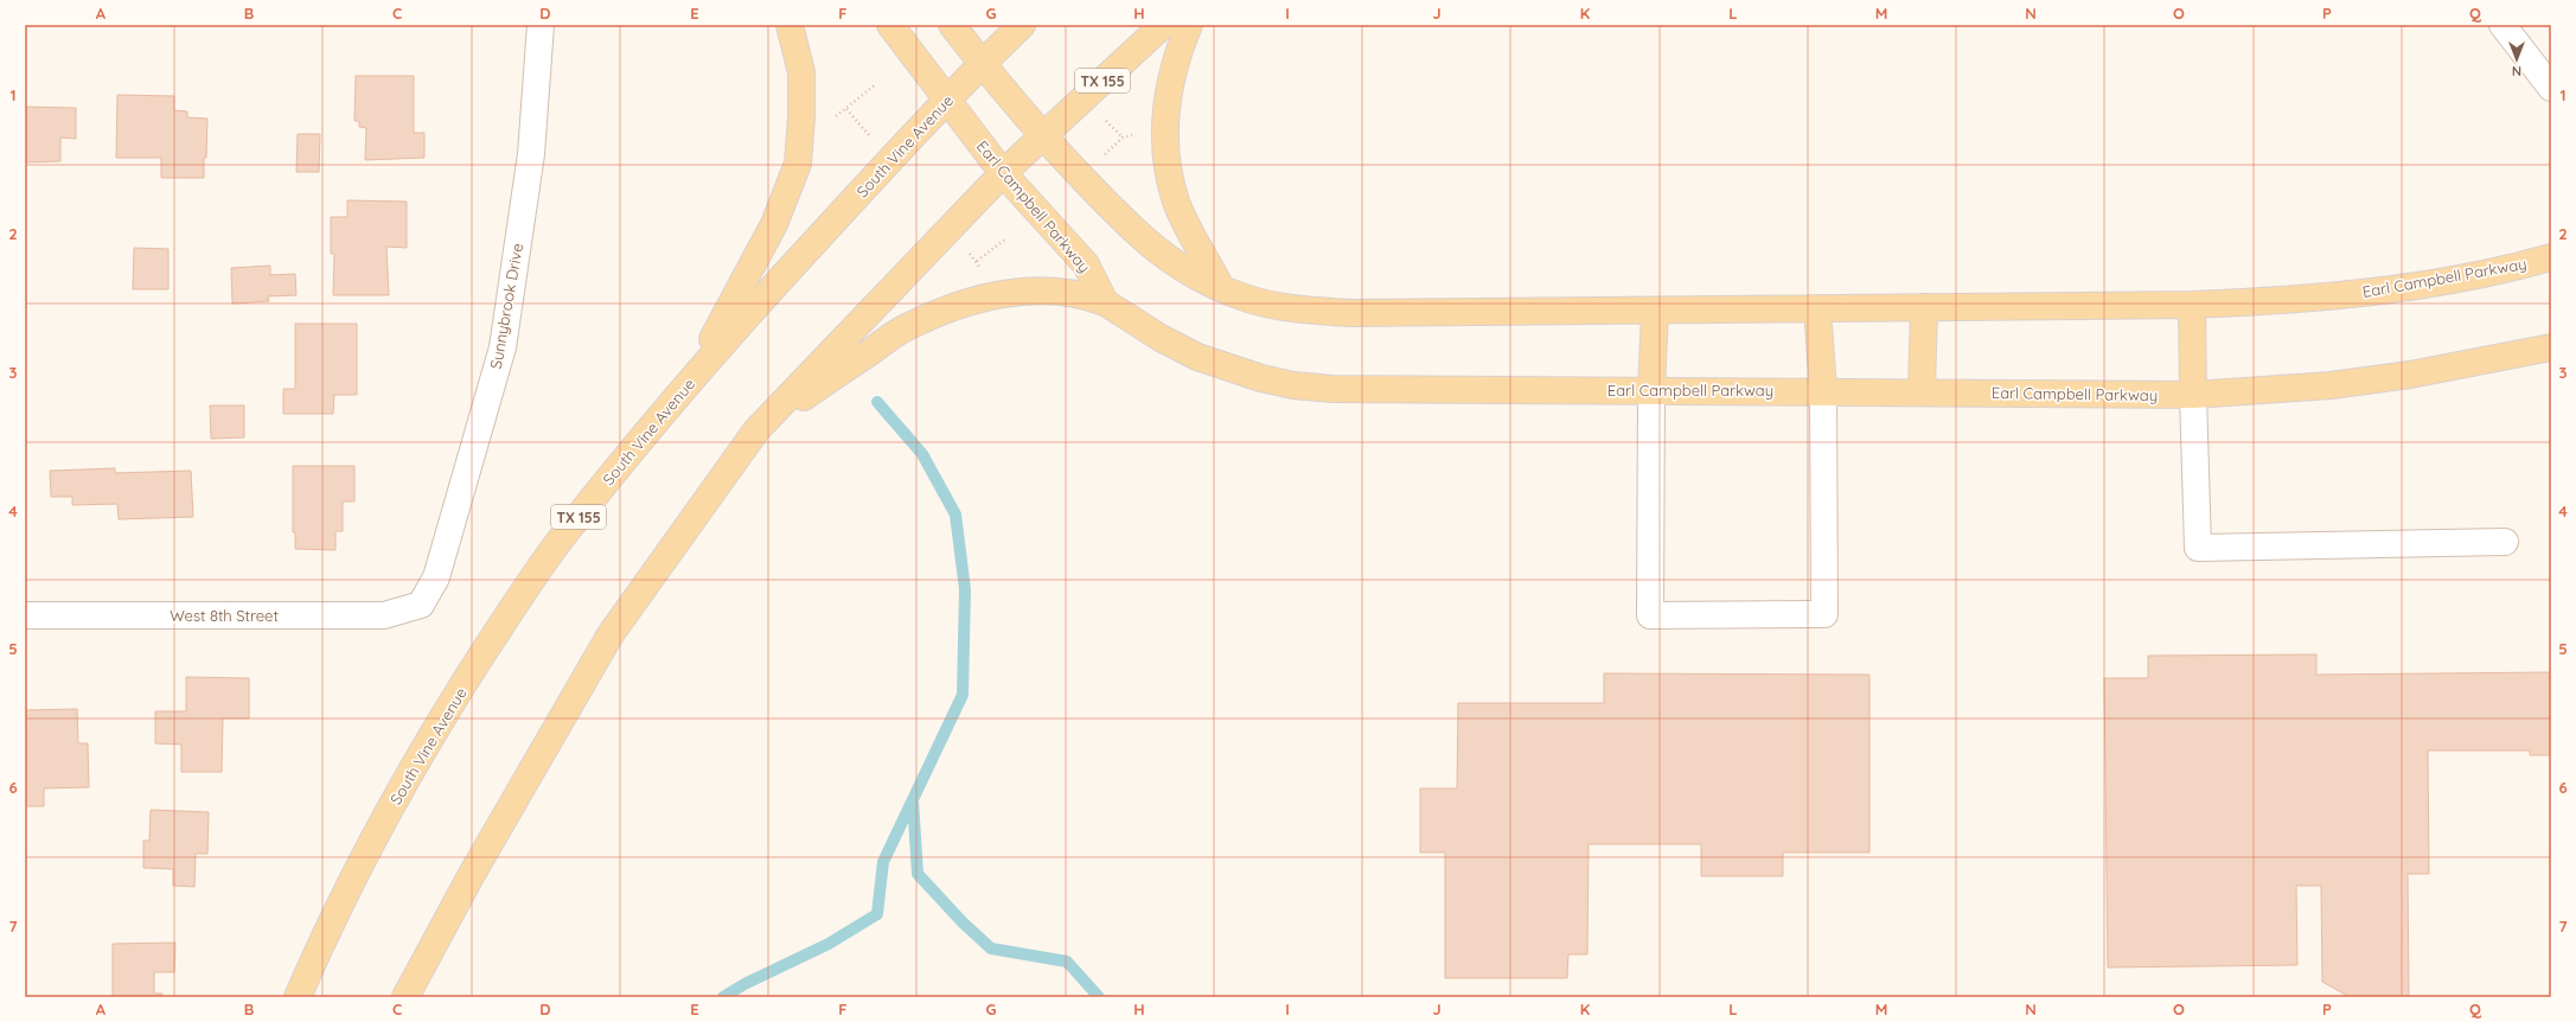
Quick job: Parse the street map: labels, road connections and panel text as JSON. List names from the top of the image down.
{
  "streets": {
    "main road": ["TX 155", "South Vine Avenue", "Earl Campbell Parkway"],
    "street": ["Sunnybrook Drive", "West 8th Street"]
  },
  "crossings": [
    ["TX 155", "South Vine Avenue"],
    ["TX 155", "Earl Campbell Parkway"],
    ["South Vine Avenue", "Earl Campbell Parkway"],
    ["Sunnybrook Drive", "West 8th Street"]
  ],
  "north": "bottom",
  "grid": {
    "columns": [
      "A",
      "B",
      "C",
      "D",
      "E",
      "F",
      "G",
      "H",
      "I",
      "J",
      "K",
      "L",
      "M",
      "N",
      "O",
      "P",
      "Q"
    ],
    "rows": [
      "1",
      "2",
      "3",
      "4",
      "5",
      "6",
      "7"
    ]
  }
}
